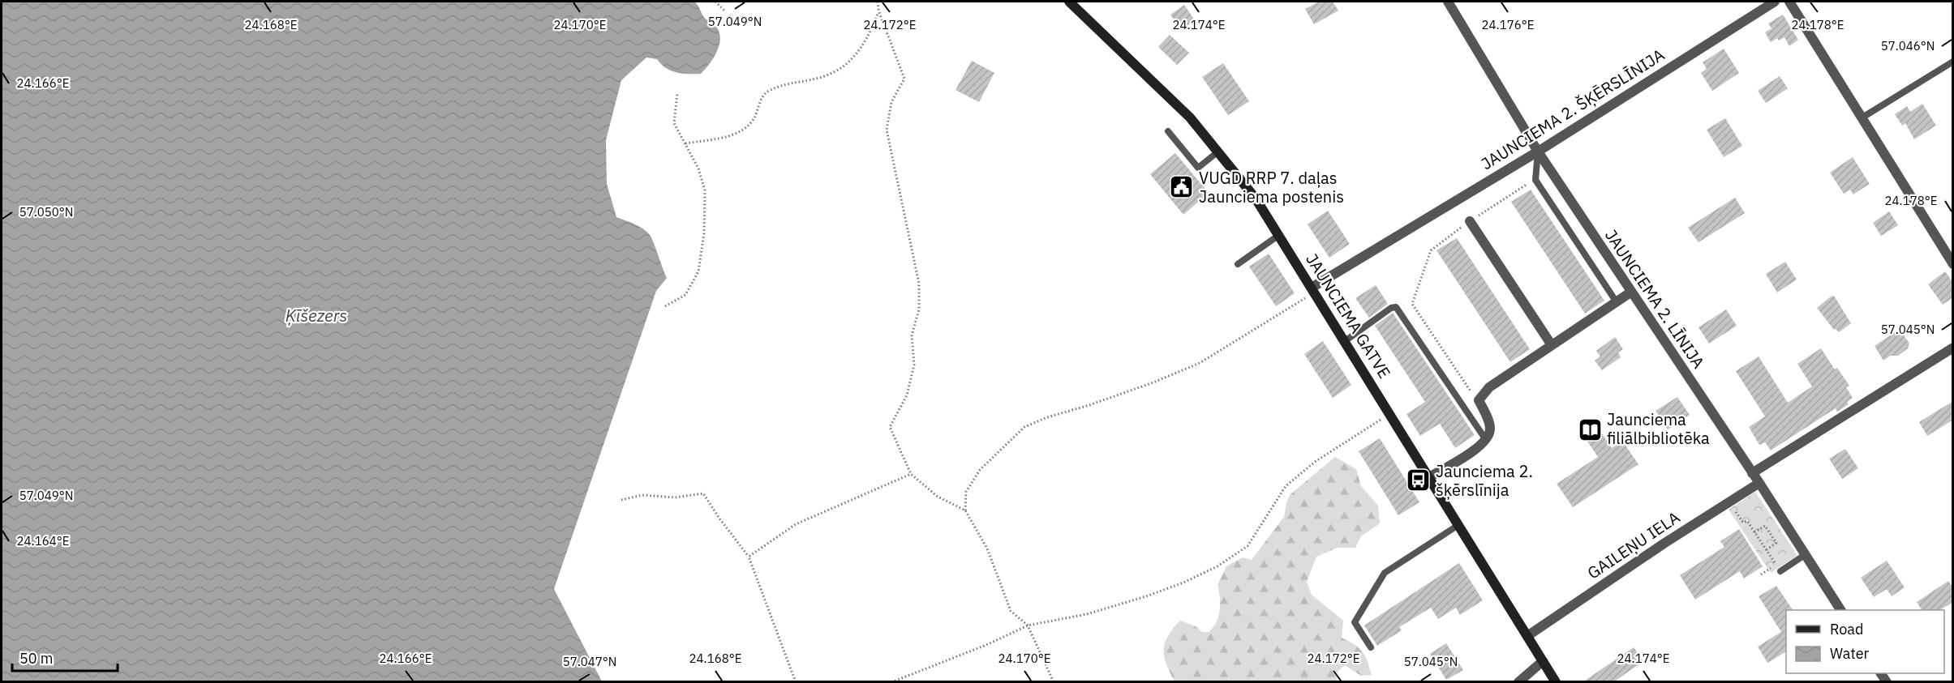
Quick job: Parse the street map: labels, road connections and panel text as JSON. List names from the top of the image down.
{
  "streets": {
    "main road": ["JAUNCIEMA GATVE"],
    "street": ["JAUNCIEMA 2. ŠĶĒRSLĪNIJA", "JAUNCIEMA 2. LĪNIJA", "GAILEŅU IELA"]
  },
  "crossings": [
    ["JAUNCIEMA 2. ŠĶĒRSLĪNIJA", "JAUNCIEMA 2. LĪNIJA"],
    ["JAUNCIEMA 2. ŠĶĒRSLĪNIJA", "JAUNCIEMA GATVE"],
    ["JAUNCIEMA 2. LĪNIJA", "GAILEŅU IELA"],
    ["JAUNCIEMA GATVE", "GAILEŅU IELA"]
  ],
  "water": ["Ķīšezers"],
  "places": {
    "public building": ["VUGD RRP 7. daļas Jaunciema postenis"],
    "library": ["Jaunciema filiālbibliotēka"],
    "bus stop": ["Jaunciema 2. šķērslīnija"]
  },
  "legend": ["Road", "Water"],
  "scale_bar": "50 m",
  "coordinates": [
    "57.049°N",
    "24.168°E",
    "24.170°E",
    "24.172°E",
    "24.174°E",
    "24.176°E",
    "24.178°E",
    "57.046°N",
    "24.166°E",
    "57.050°N",
    "57.045°N",
    "24.164°E",
    "57.047°N"
  ]
}
